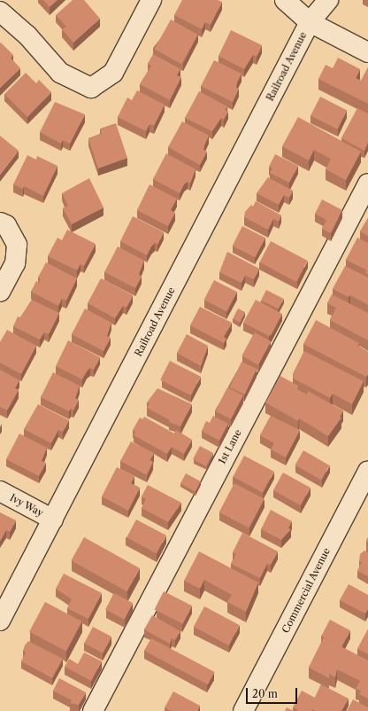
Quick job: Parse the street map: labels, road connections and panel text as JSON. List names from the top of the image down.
{
  "streets": {
    "street": [
      "Railroad Avenue",
      "1st Lane",
      "Ivy Way",
      "Commercial Avenue"
    ]
  },
  "crossings": [
    ["Railroad Avenue", "Ivy Way"]
  ],
  "scale_bar": "20 m"
}
